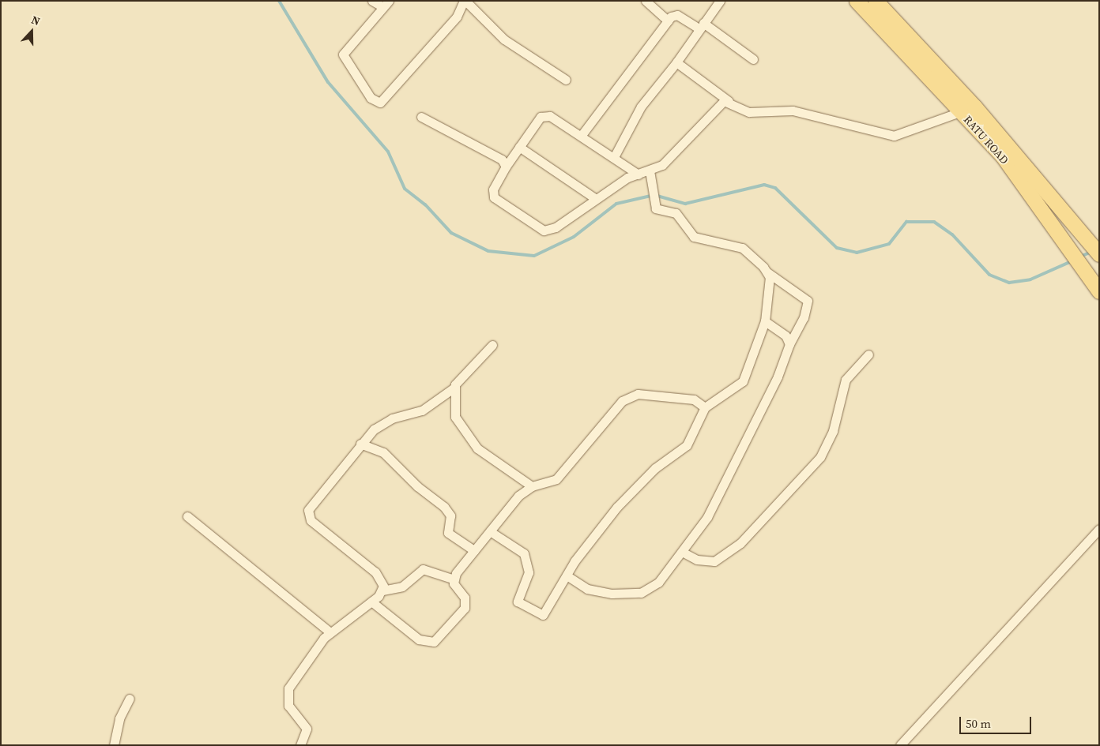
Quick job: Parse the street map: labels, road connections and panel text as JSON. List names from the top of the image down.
{
  "streets": {
    "main road": ["RATU ROAD"]
  },
  "scale_bar": "50 m",
  "north": "top"
}
